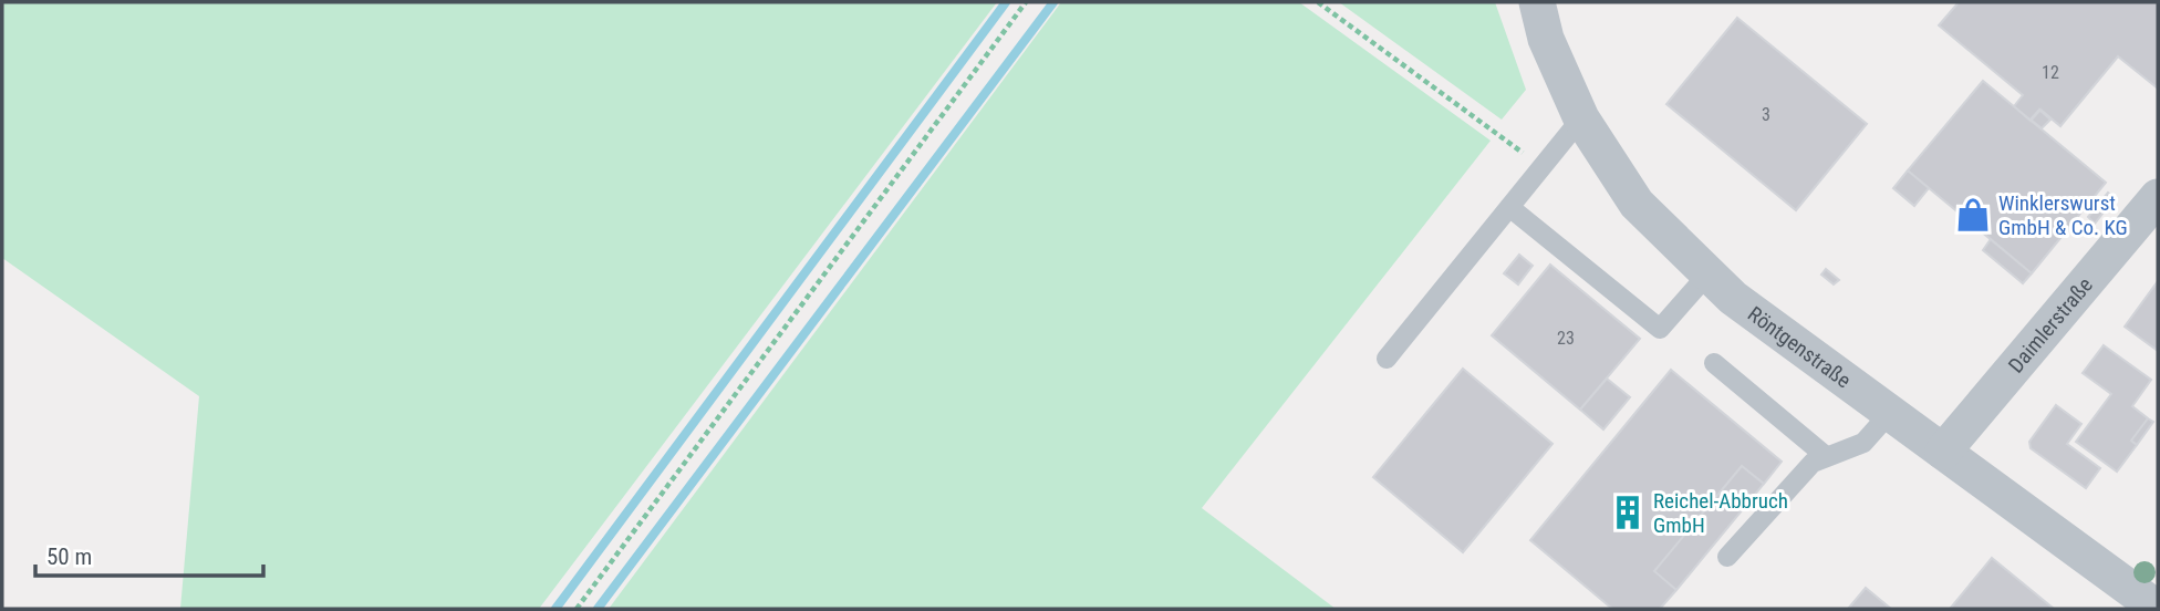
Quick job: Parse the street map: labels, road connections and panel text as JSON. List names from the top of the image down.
{
  "streets": {
    "street": ["Daimlerstraße", "Röntgenstraße"]
  },
  "crossings": [
    ["Daimlerstraße", "Röntgenstraße"]
  ],
  "places": {
    "shop": ["Winklerswurst GmbH & Co. KG"],
    "building": ["Reichel-Abbruch GmbH"]
  },
  "house_numbers": ["12", "3", "23"],
  "scale_bar": "50 m"
}
